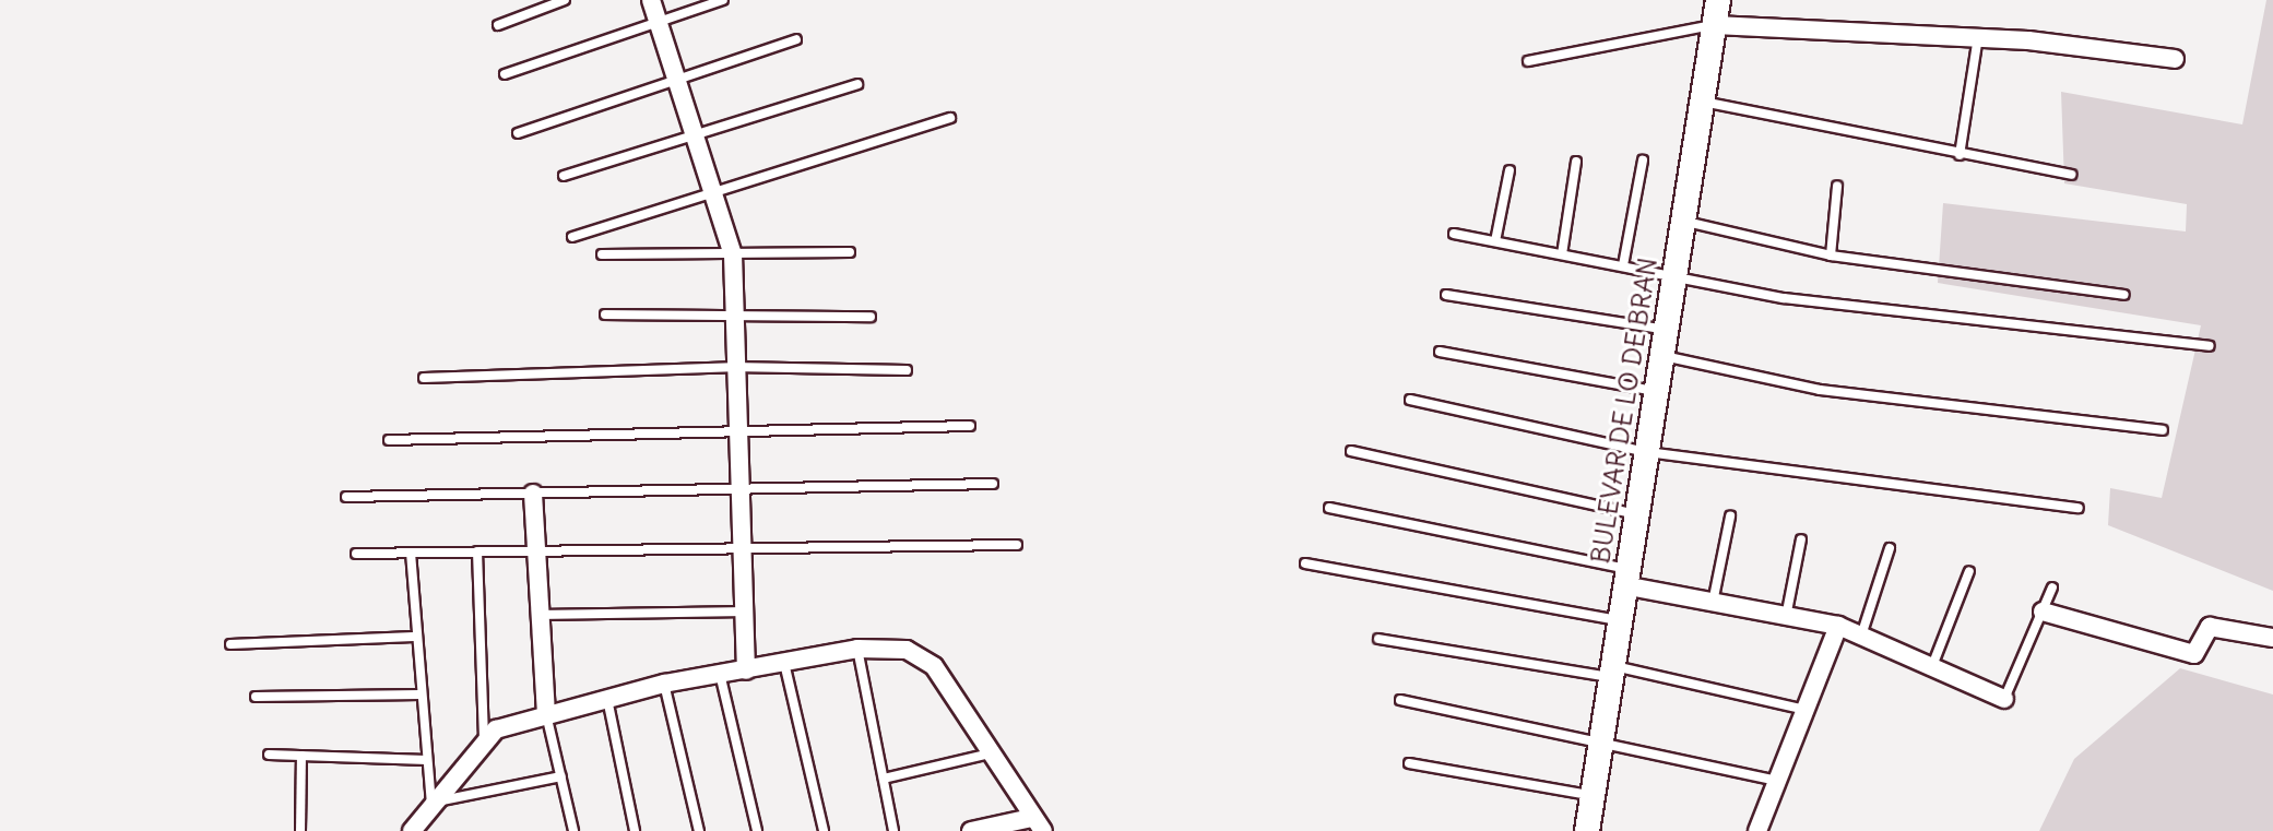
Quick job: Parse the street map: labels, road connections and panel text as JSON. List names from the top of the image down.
{
  "streets": {
    "street": ["BULEVAR DE LO DE BRAN"]
  }
}
